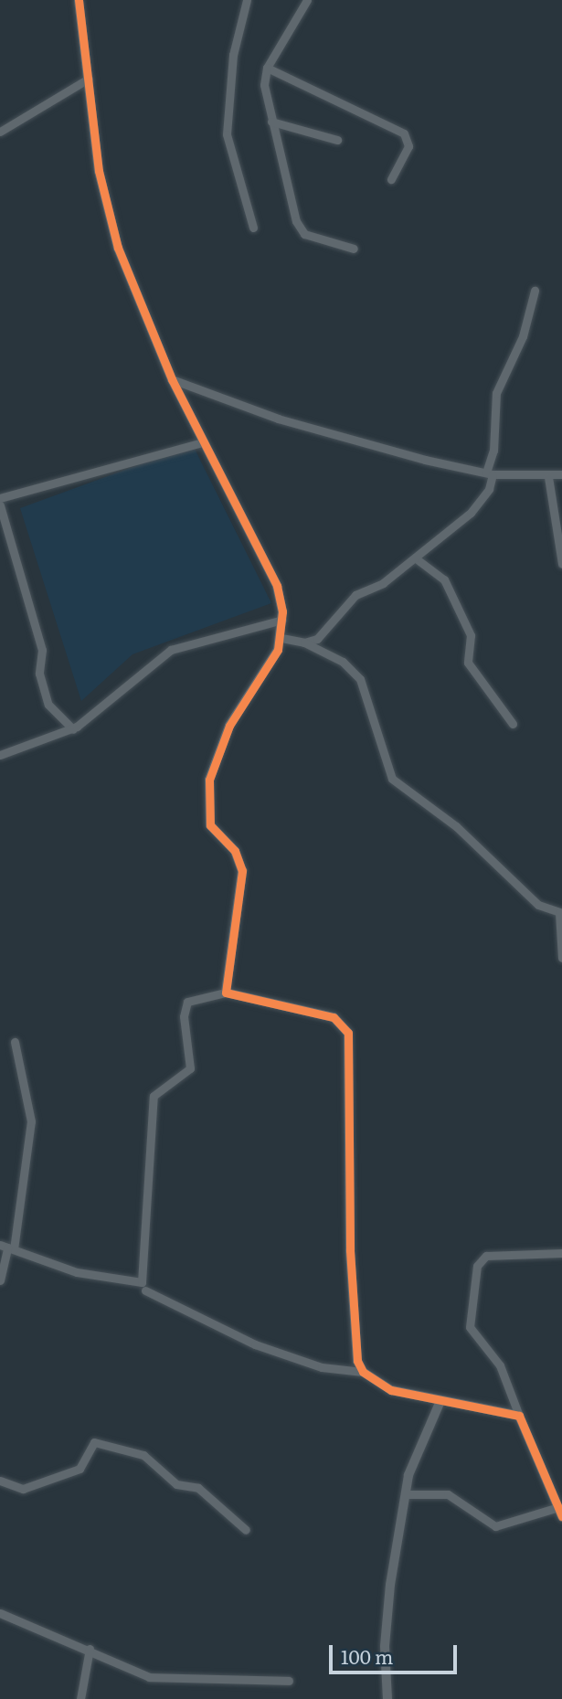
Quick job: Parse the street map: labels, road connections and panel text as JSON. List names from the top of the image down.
{
  "scale_bar": "100 m"
}
